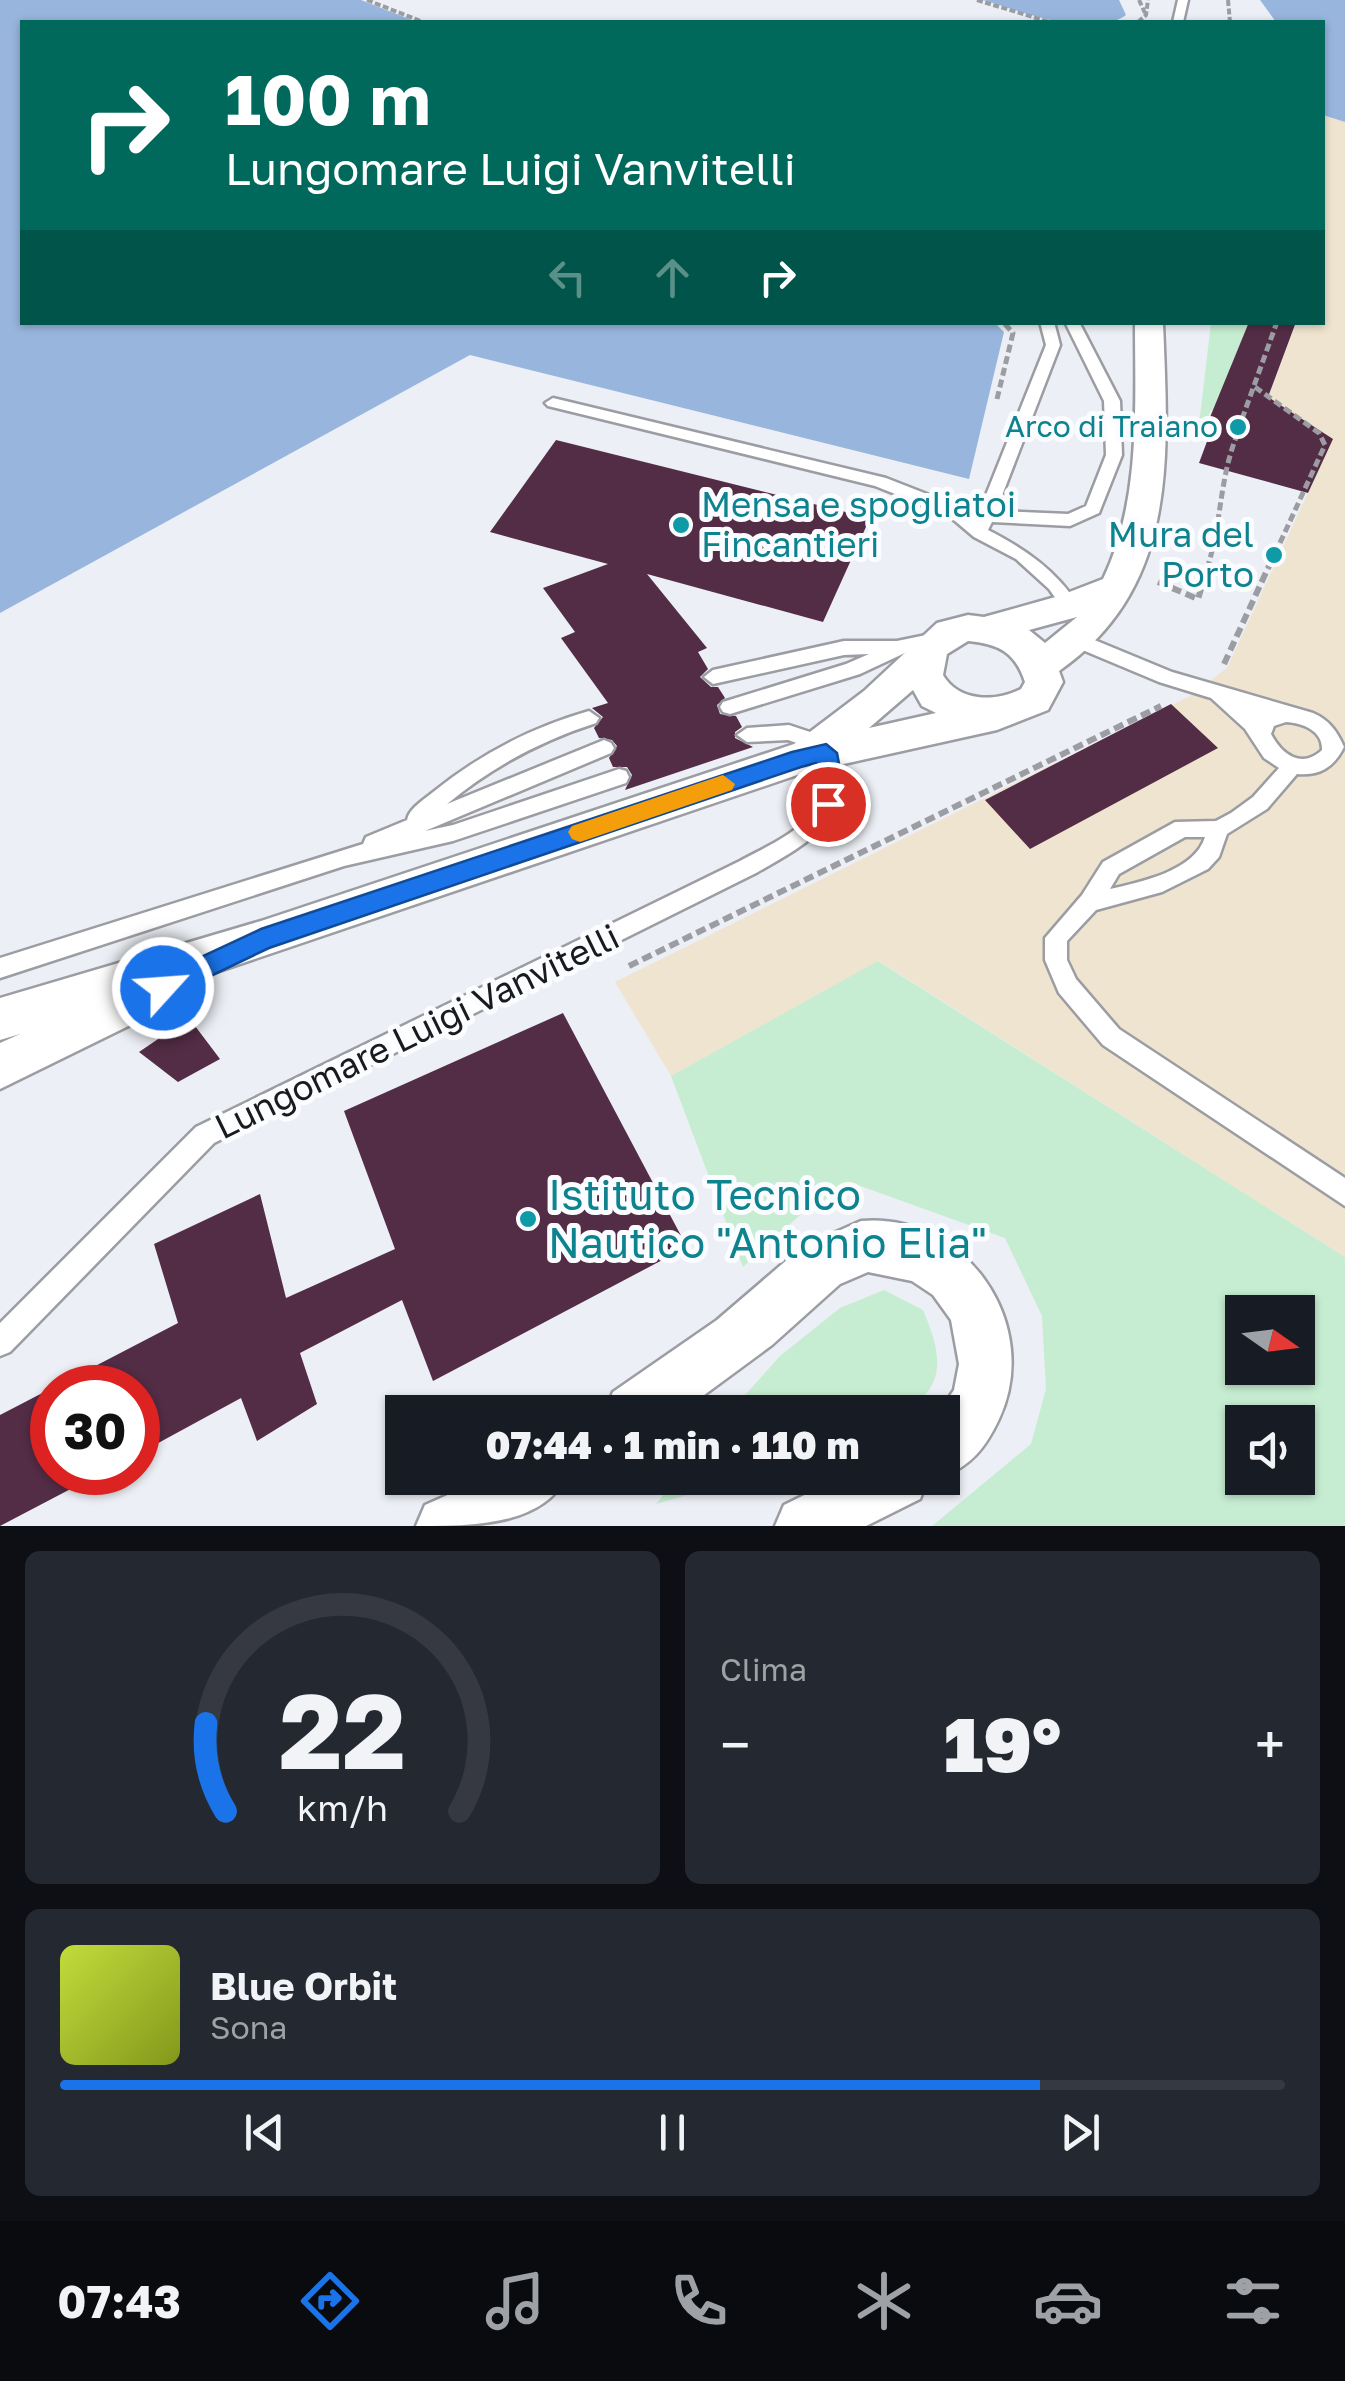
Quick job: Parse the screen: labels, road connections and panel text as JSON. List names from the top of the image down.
{
  "streets": {
    "lane": ["Lungomare Luigi Vanvitelli"]
  },
  "places": [
    "Arco di Traiano",
    "Mensa e spogliatoi Fincantieri",
    "Mura del Porto",
    "Istituto Tecnico Nautico \"Antonio Elia\""
  ],
  "north": "right",
  "page": {
    "turn": ["100 m", "Lungomare Luigi Vanvitelli"],
    "limit": "30",
    "trip": "07:44 · 1 min · 110 m",
    "tile": "Clima",
    "heat": ["−", "19°", "+"],
    "song": ["Blue Orbit", "Sona"],
    "tabs": "07:43",
    "gauge": ["22", "km/h"]
  }
}
